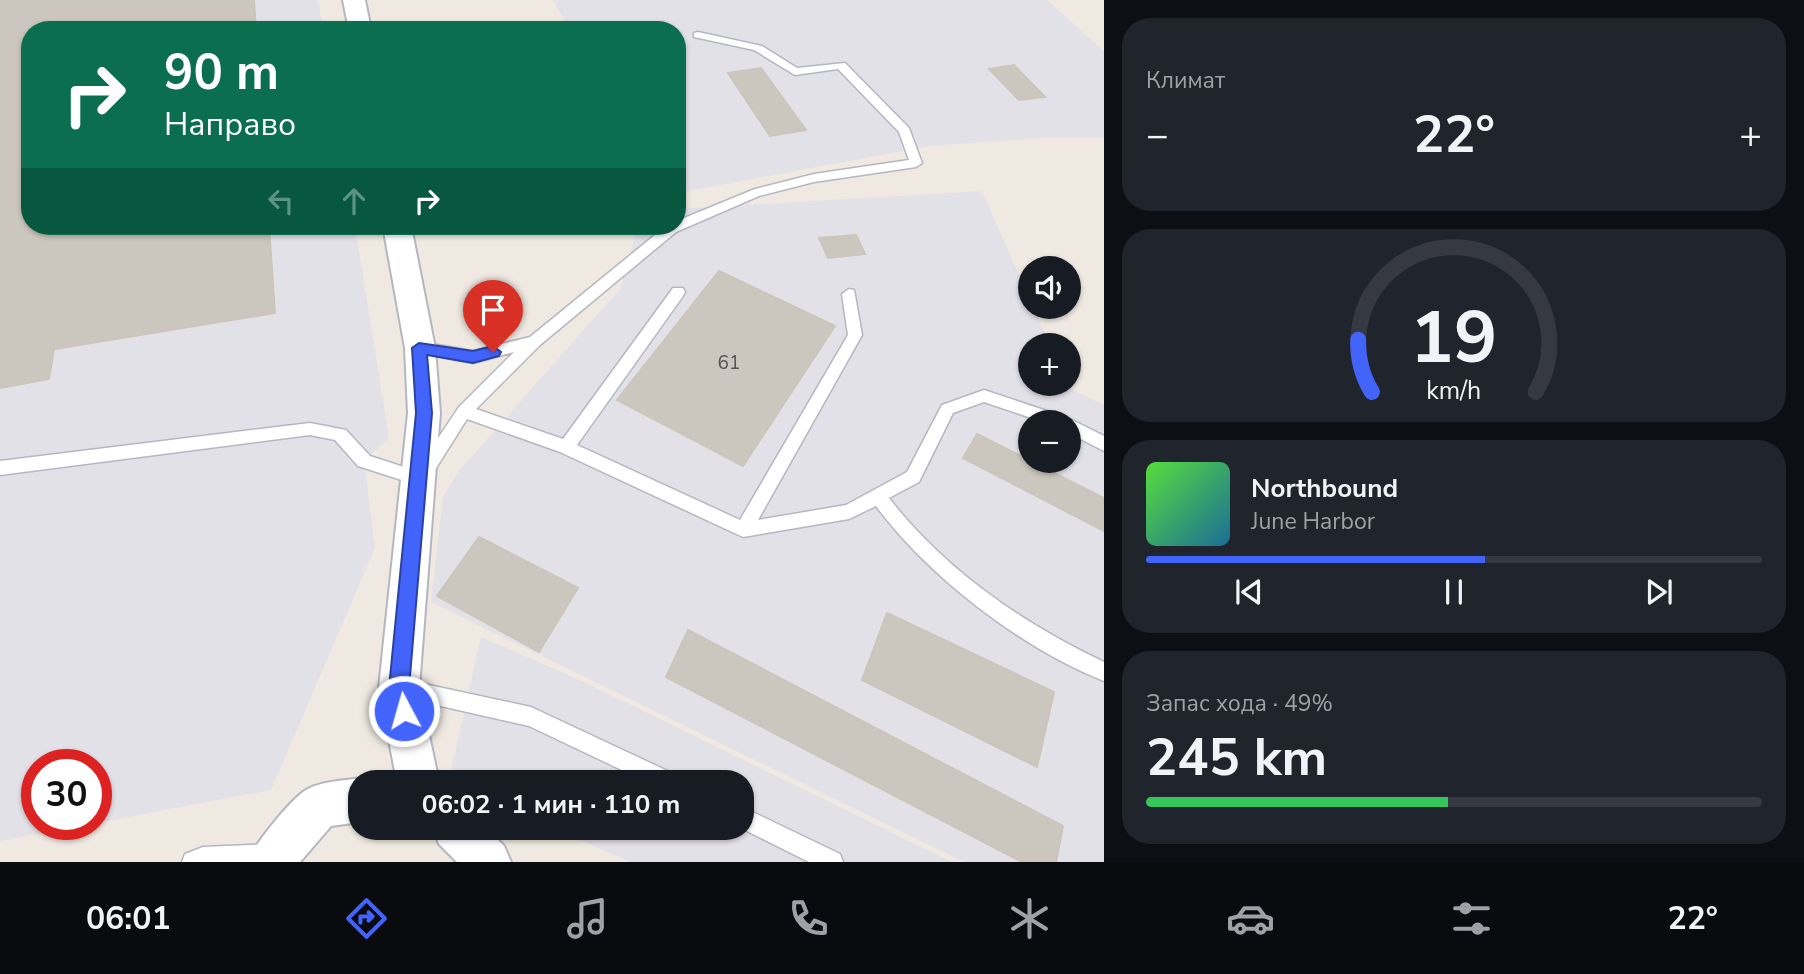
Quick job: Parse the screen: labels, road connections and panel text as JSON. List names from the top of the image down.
{
  "house_numbers": ["61"],
  "page": {
    "tile": [
      "Климат",
      ["Запас хода · 49%", "245 km"]
    ],
    "turn": ["90 m", "Направо"],
    "heat": ["−", "22°", "+"],
    "map_buttons": ["+", "−"],
    "song": ["Northbound", "June Harbor"],
    "limit": "30",
    "trip": "06:02 · 1 мин · 110 m",
    "tabs": ["06:01", "22°"],
    "gauge": ["19", "km/h"]
  }
}
